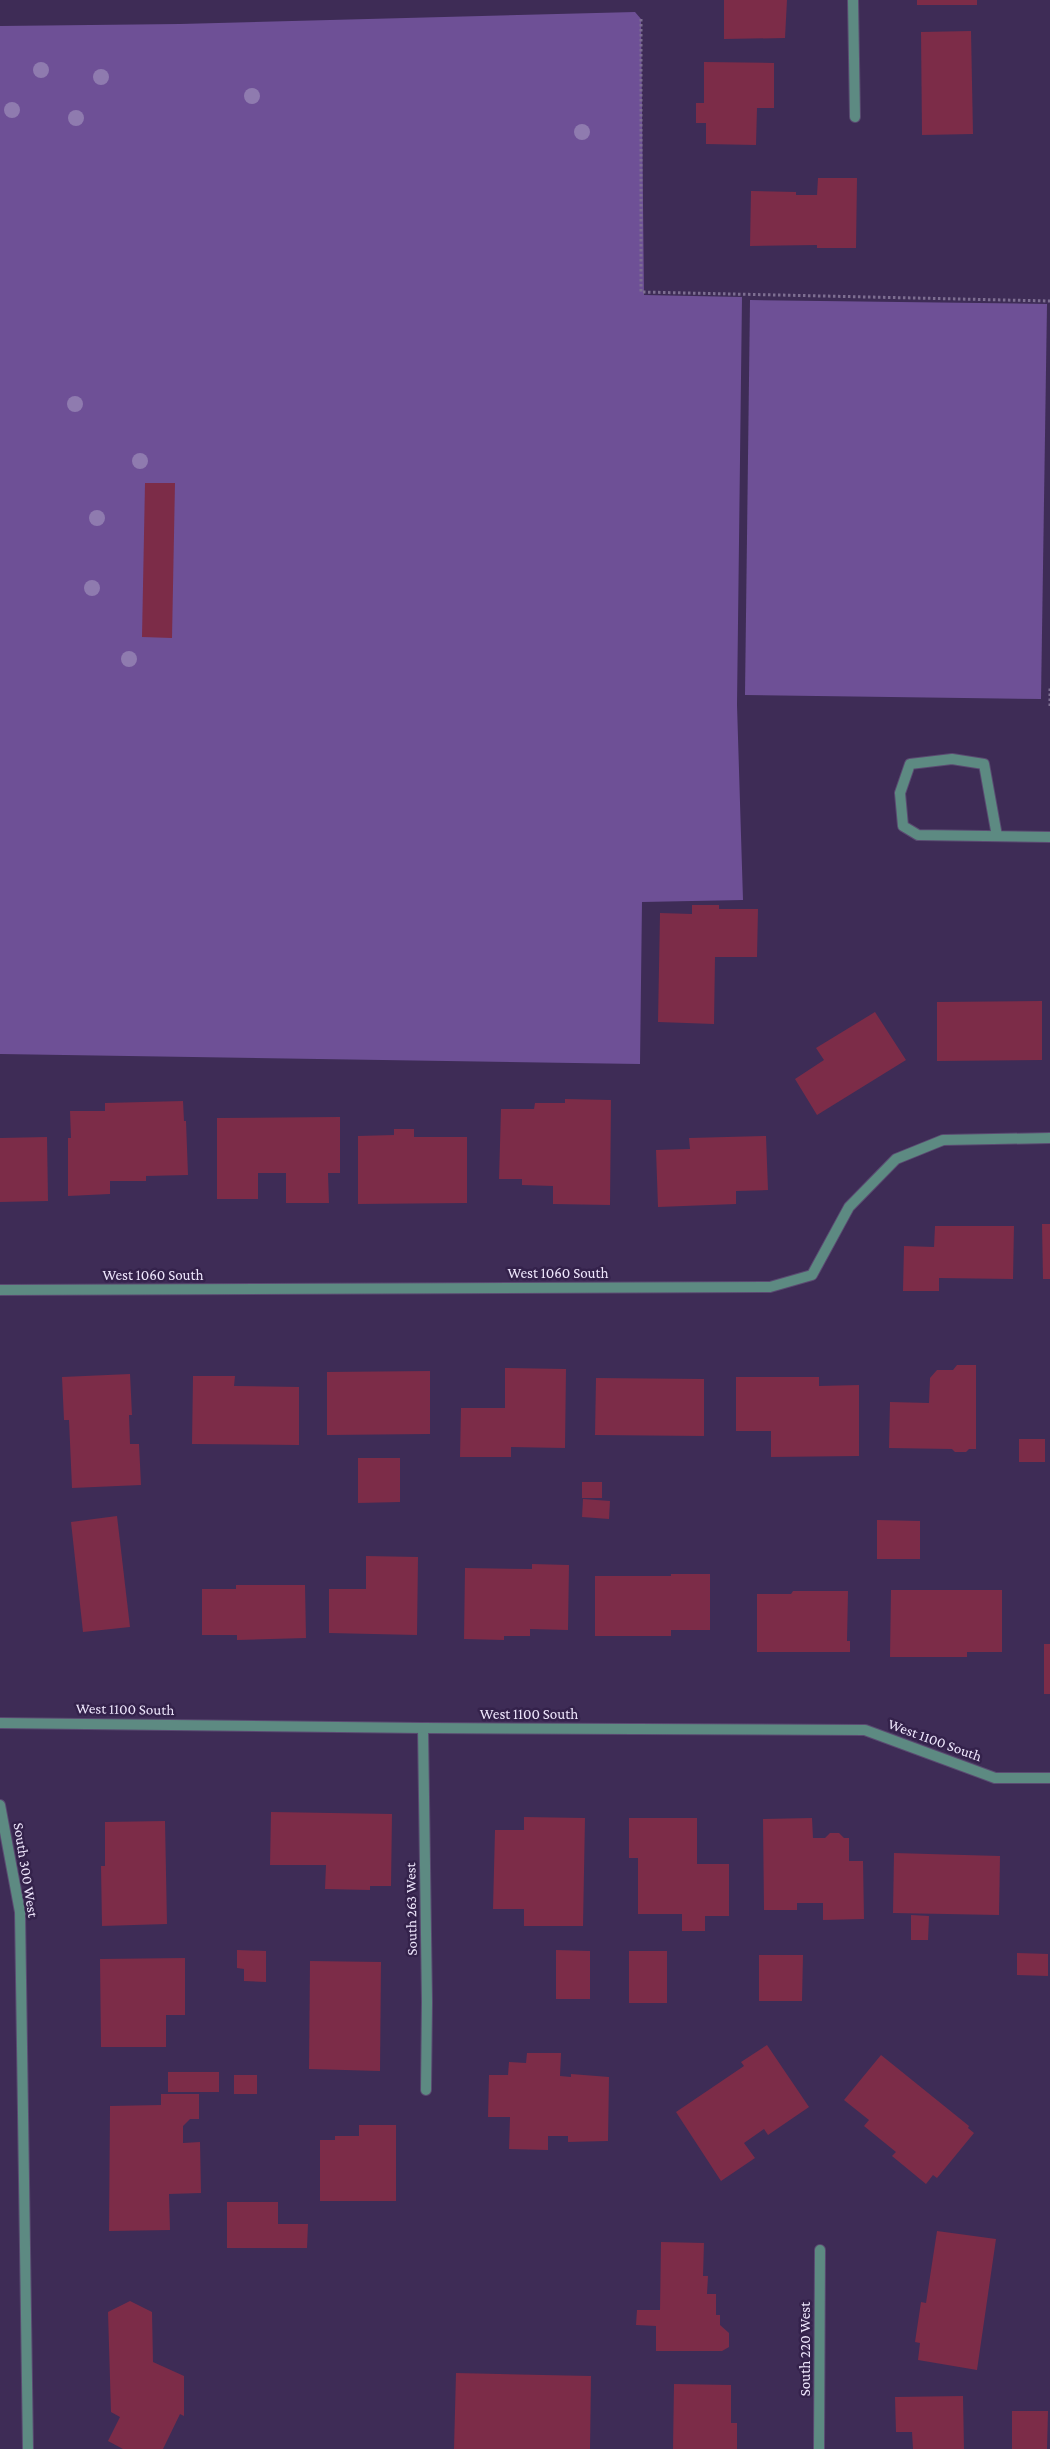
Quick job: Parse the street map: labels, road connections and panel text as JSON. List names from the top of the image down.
{
  "streets": {
    "street": [
      "West 1060 South",
      "West 1100 South",
      "South 300 West",
      "South 263 West",
      "South 220 West"
    ]
  },
  "crossings": [
    ["West 1100 South", "South 263 West"]
  ]
}
